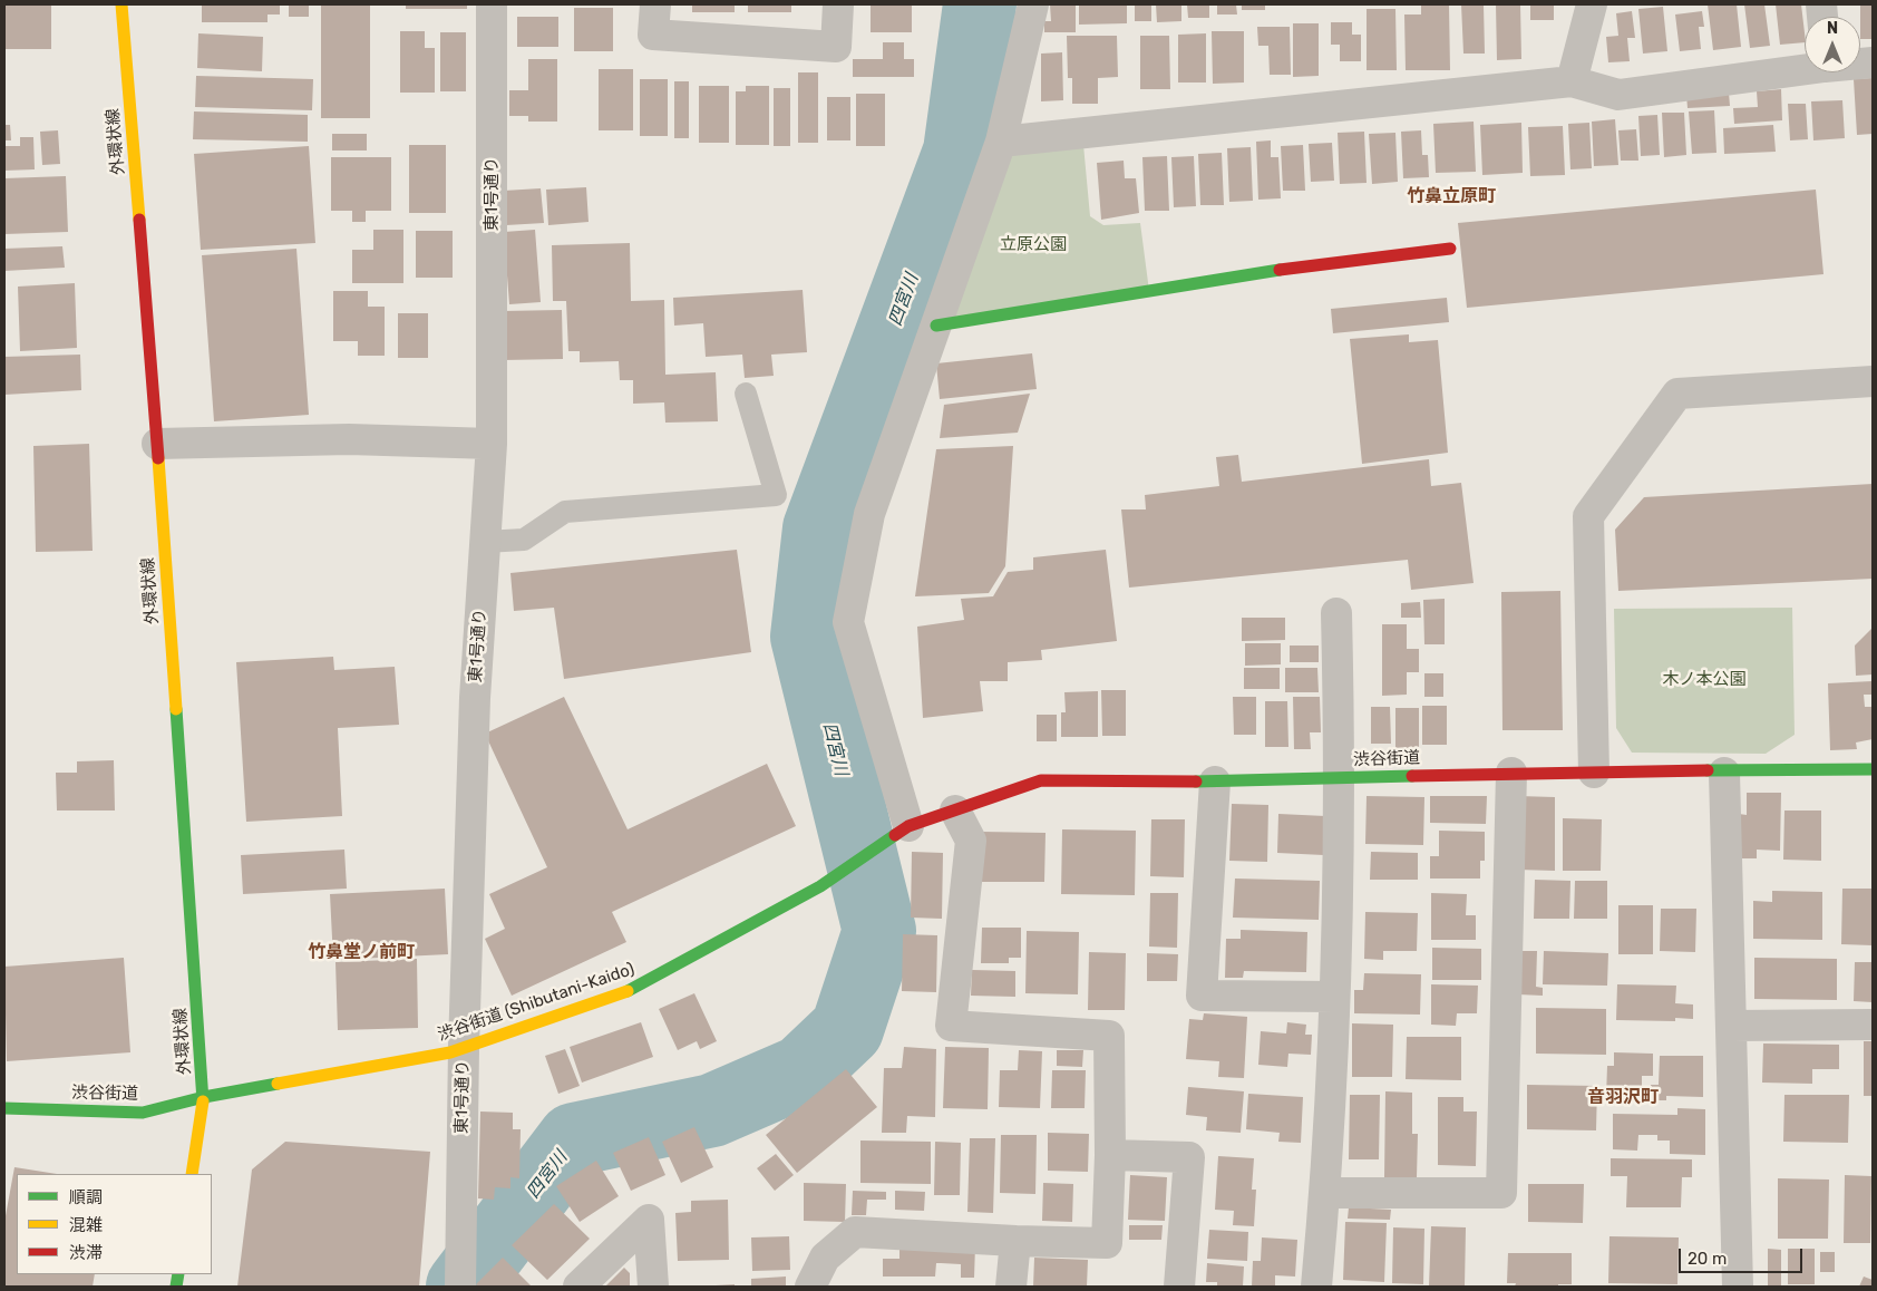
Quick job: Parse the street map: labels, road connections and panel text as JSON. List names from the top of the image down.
{
  "streets": {
    "street": [
      "外環状線",
      "東1号通り",
      "渋谷街道",
      "渋谷街道 (Shibutani-Kaido)"
    ]
  },
  "crossings": [
    ["外環状線", "渋谷街道"],
    ["外環状線", "渋谷街道 (Shibutani-Kaido)"],
    ["東1号通り", "渋谷街道 (Shibutani-Kaido)"],
    ["渋谷街道", "渋谷街道 (Shibutani-Kaido)"]
  ],
  "districts": ["竹鼻立原町", "竹鼻堂ノ前町", "音羽沢町"],
  "water": ["四宮川"],
  "parks": ["立原公園", "木ノ本公園"],
  "legend": ["順調", "混雑", "渋滞"],
  "scale_bar": "20 m",
  "north": "top"
}
